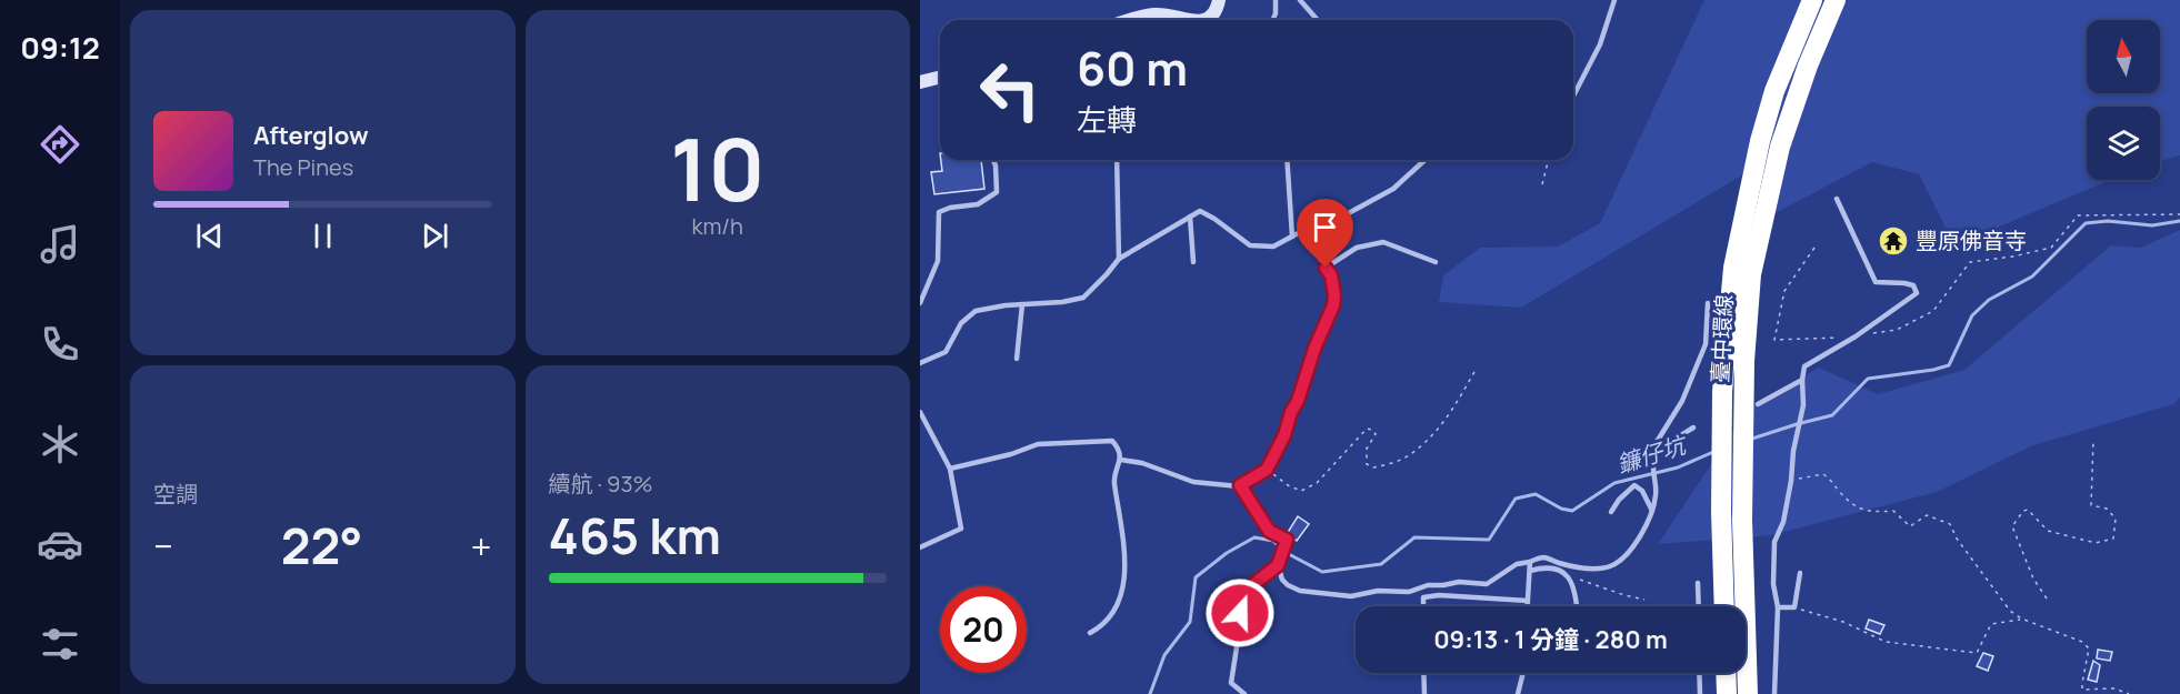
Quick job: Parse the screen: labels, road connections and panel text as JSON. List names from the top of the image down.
{
  "streets": {
    "highway": ["臺中環線"]
  },
  "water": ["鐮仔坑"],
  "places": {
    "temple": ["豐原佛音寺"]
  },
  "north": "top",
  "page": {
    "tabs": "09:12",
    "tile": [
      ["10", "km/h"],
      "空調",
      ["續航 · 93%", "465 km"]
    ],
    "turn": ["60 m", "左轉"],
    "song": ["Afterglow", "The Pines"],
    "heat": ["−", "22°", "+"],
    "limit": "20",
    "trip": "09:13 · 1 分鐘 · 280 m"
  }
}
